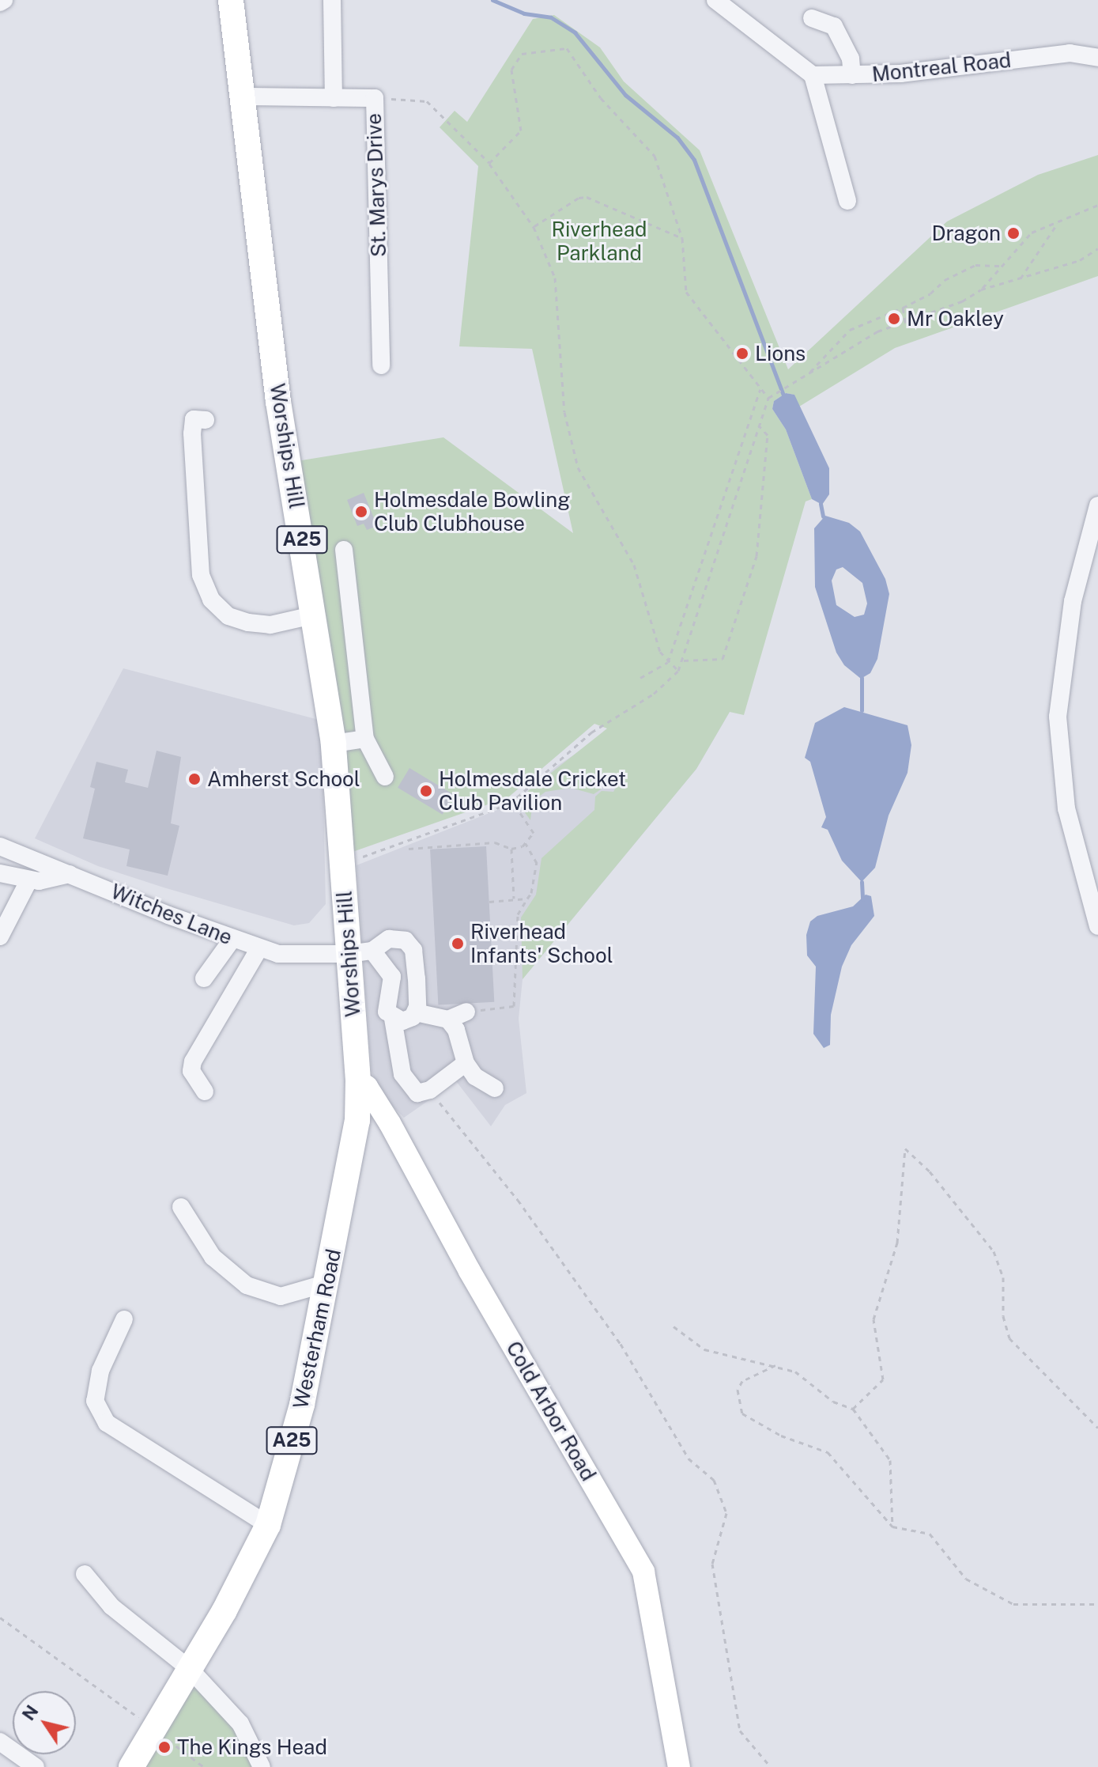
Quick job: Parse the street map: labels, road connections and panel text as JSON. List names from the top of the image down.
{
  "streets": {
    "highway": ["Worships Hill", "A25", "Westerham Road"],
    "main road": ["Cold Arbor Road"],
    "street": ["Montreal Road", "St. Marys Drive", "Witches Lane"]
  },
  "crossings": [
    ["St. Marys Drive", "Worships Hill"],
    ["Worships Hill", "Witches Lane"],
    ["Worships Hill", "Westerham Road"],
    ["Worships Hill", "Cold Arbor Road"],
    ["Westerham Road", "Cold Arbor Road"]
  ],
  "parks": ["Riverhead Parkland"],
  "places": [
    "Dragon",
    "Mr Oakley",
    "Lions",
    "Holmesdale Bowling Club Clubhouse",
    "Amherst School",
    "Holmesdale Cricket Club Pavilion",
    "Riverhead Infants' School",
    "The Kings Head"
  ],
  "north": "top left"
}
